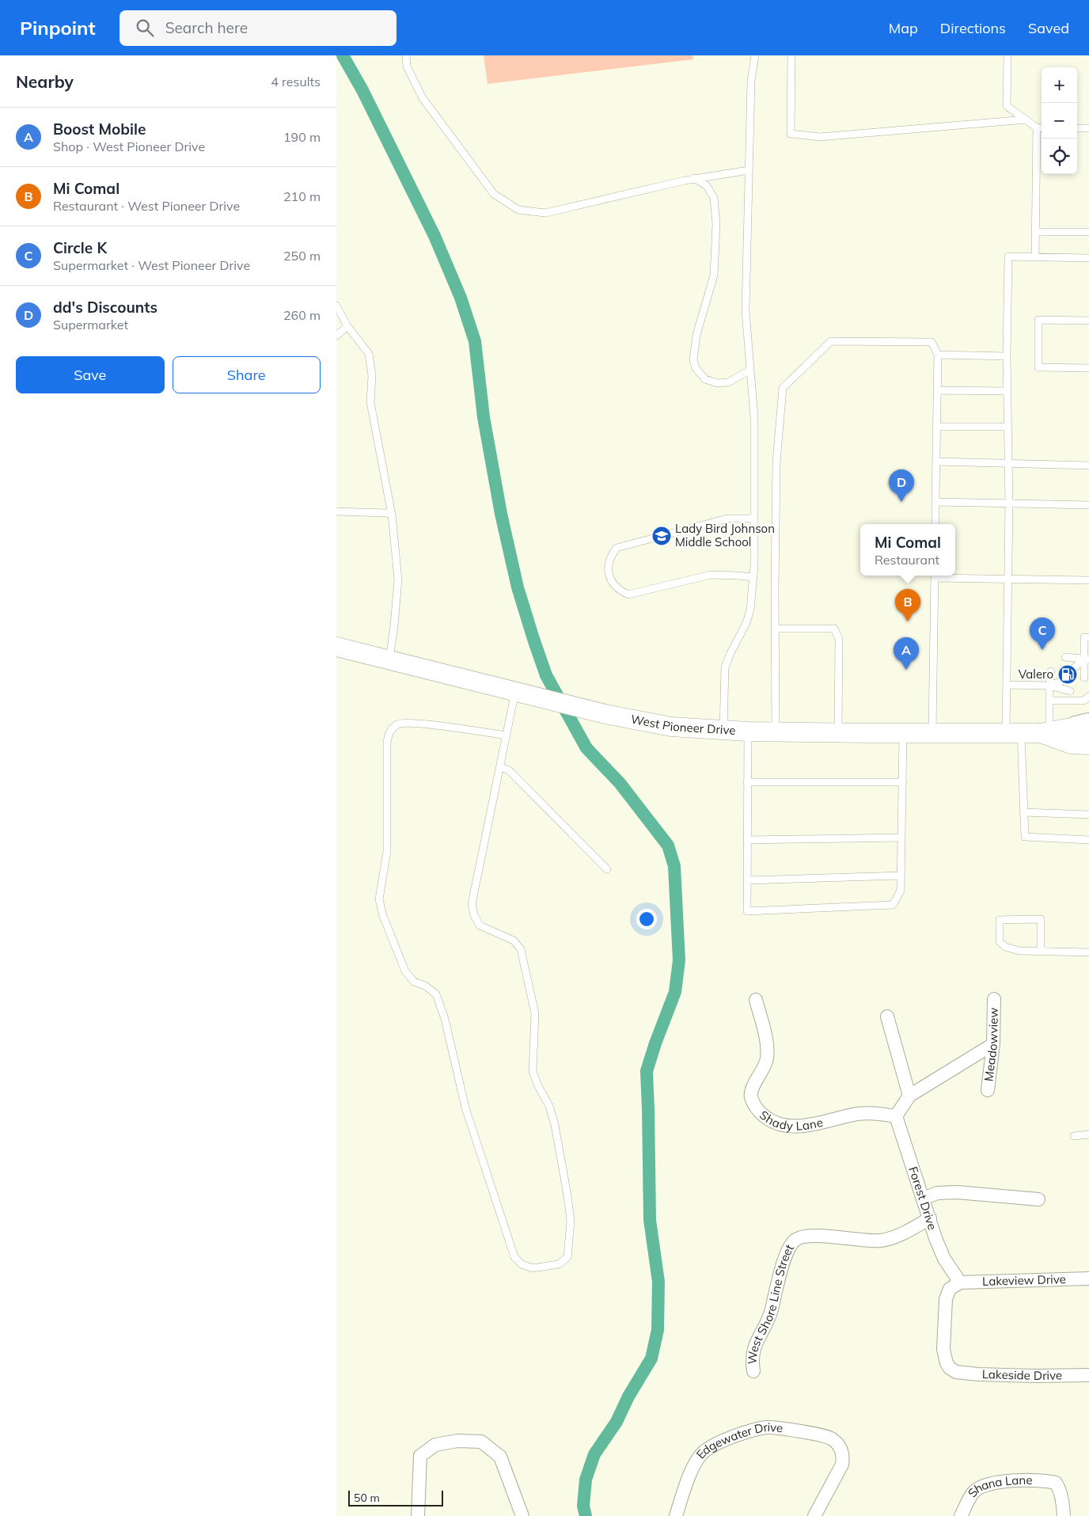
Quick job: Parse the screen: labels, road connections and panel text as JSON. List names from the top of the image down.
{
  "streets": {
    "main road": ["West Pioneer Drive"],
    "street": [
      "Meadowview",
      "Shady Lane",
      "Forest Drive",
      "Lakeview Drive",
      "West Shore Line Street",
      "Lakeside Drive",
      "Edgewater Drive",
      "Shana Lane"
    ]
  },
  "crossings": [
    ["Shady Lane", "Forest Drive"],
    ["Forest Drive", "Lakeview Drive"],
    ["Forest Drive", "West Shore Line Street"],
    ["Forest Drive", "Lakeside Drive"],
    ["Lakeview Drive", "Lakeside Drive"]
  ],
  "places": {
    "school or university": ["Lady Bird Johnson Middle School"],
    "fuel station": ["Valero"]
  },
  "scale_bar": "50 m",
  "page": {
    "header": "Pinpoint",
    "search": "Search here",
    "nav": ["Map", "Directions", "Saved"],
    "heading": ["Nearby", "4 results"],
    "map_buttons": ["+", "−"],
    "list": [
      {
        "mark": "A",
        "name": "Boost Mobile",
        "note": "Shop · West Pioneer Drive",
        "value": "190 m"
      },
      {
        "mark": "B",
        "name": "Mi Comal",
        "note": "Restaurant · West Pioneer Drive",
        "value": "210 m"
      },
      {
        "mark": "C",
        "name": "Circle K",
        "note": "Supermarket · West Pioneer Drive",
        "value": "250 m"
      },
      {
        "mark": "D",
        "name": "dd's Discounts",
        "note": "Supermarket",
        "value": "260 m"
      }
    ],
    "buttons": ["Save", "Share"],
    "pins": [
      "D",
      "B",
      "C",
      "A"
    ],
    "popup": ["Mi Comal", "Restaurant"],
    "scale": "50 m"
  }
}
